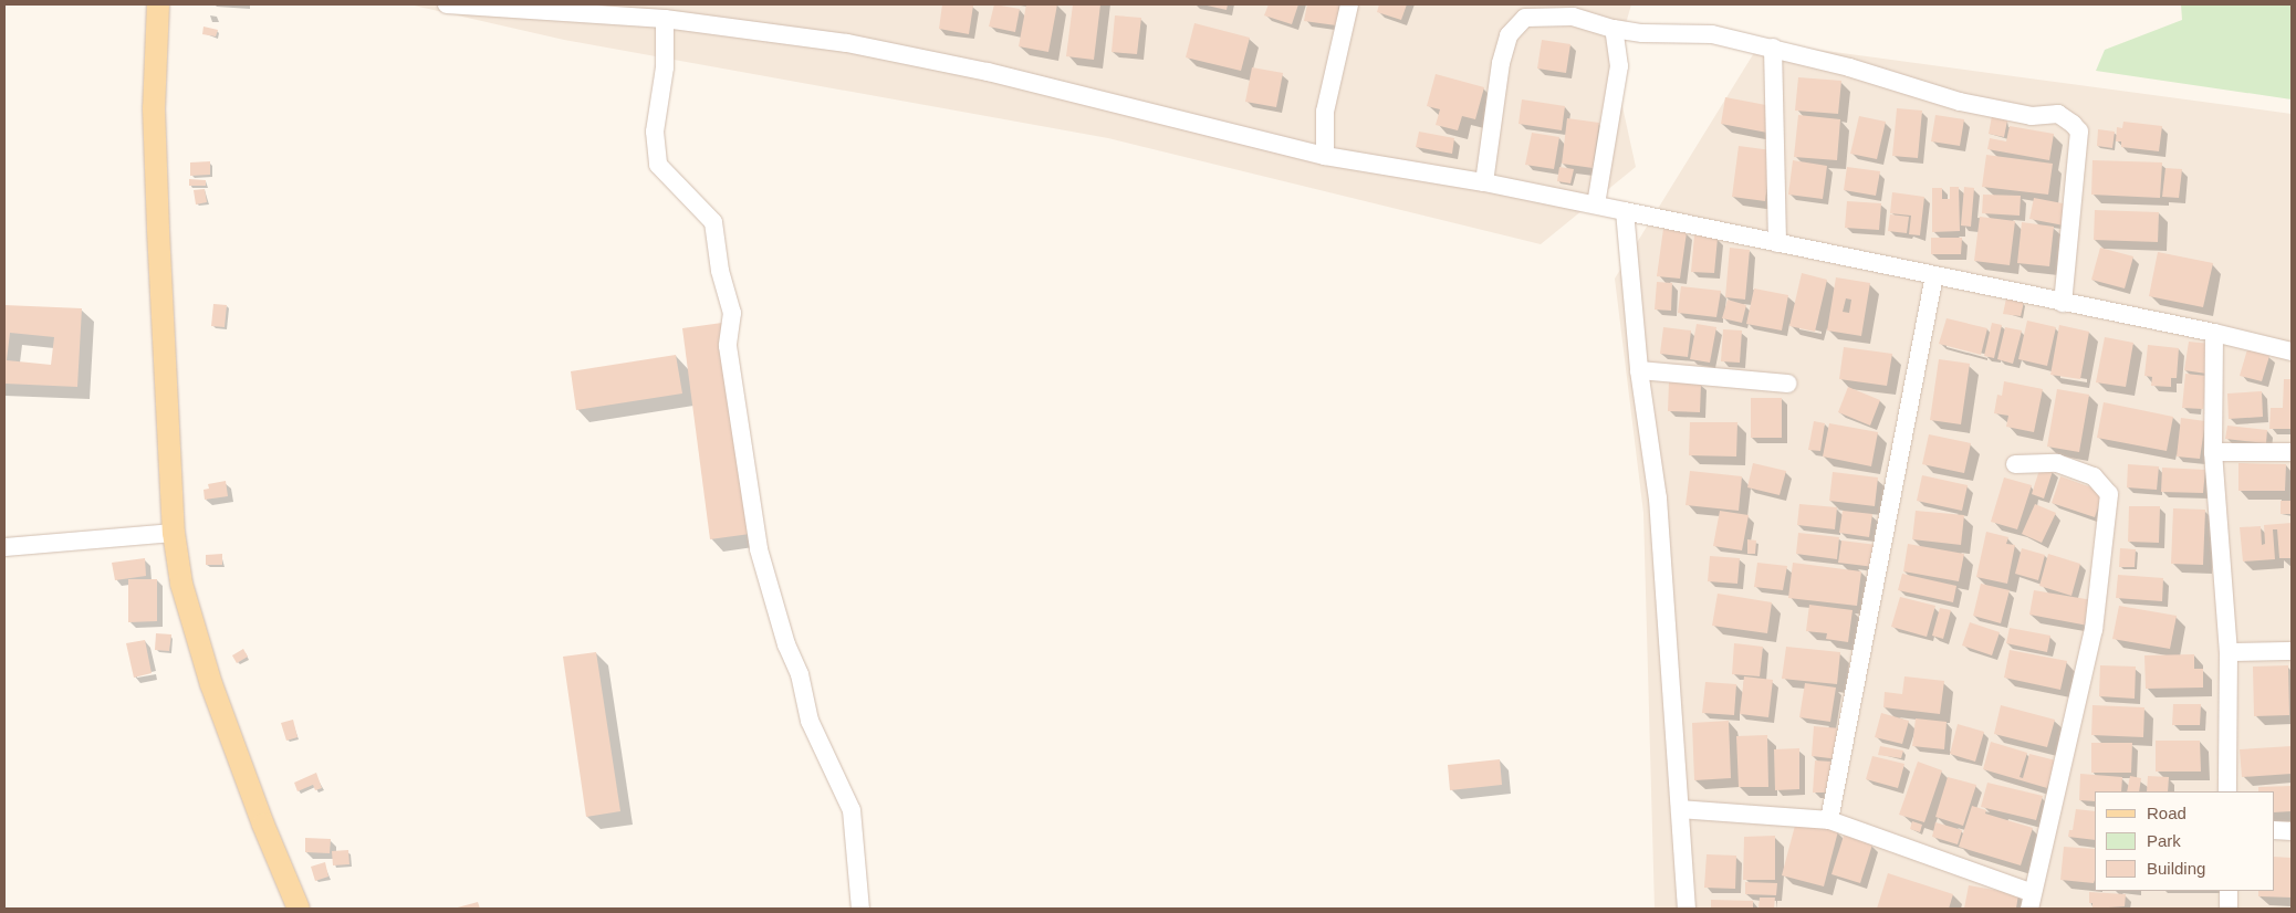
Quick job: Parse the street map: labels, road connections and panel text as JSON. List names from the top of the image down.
{
  "legend": ["Road", "Park", "Building"]
}
